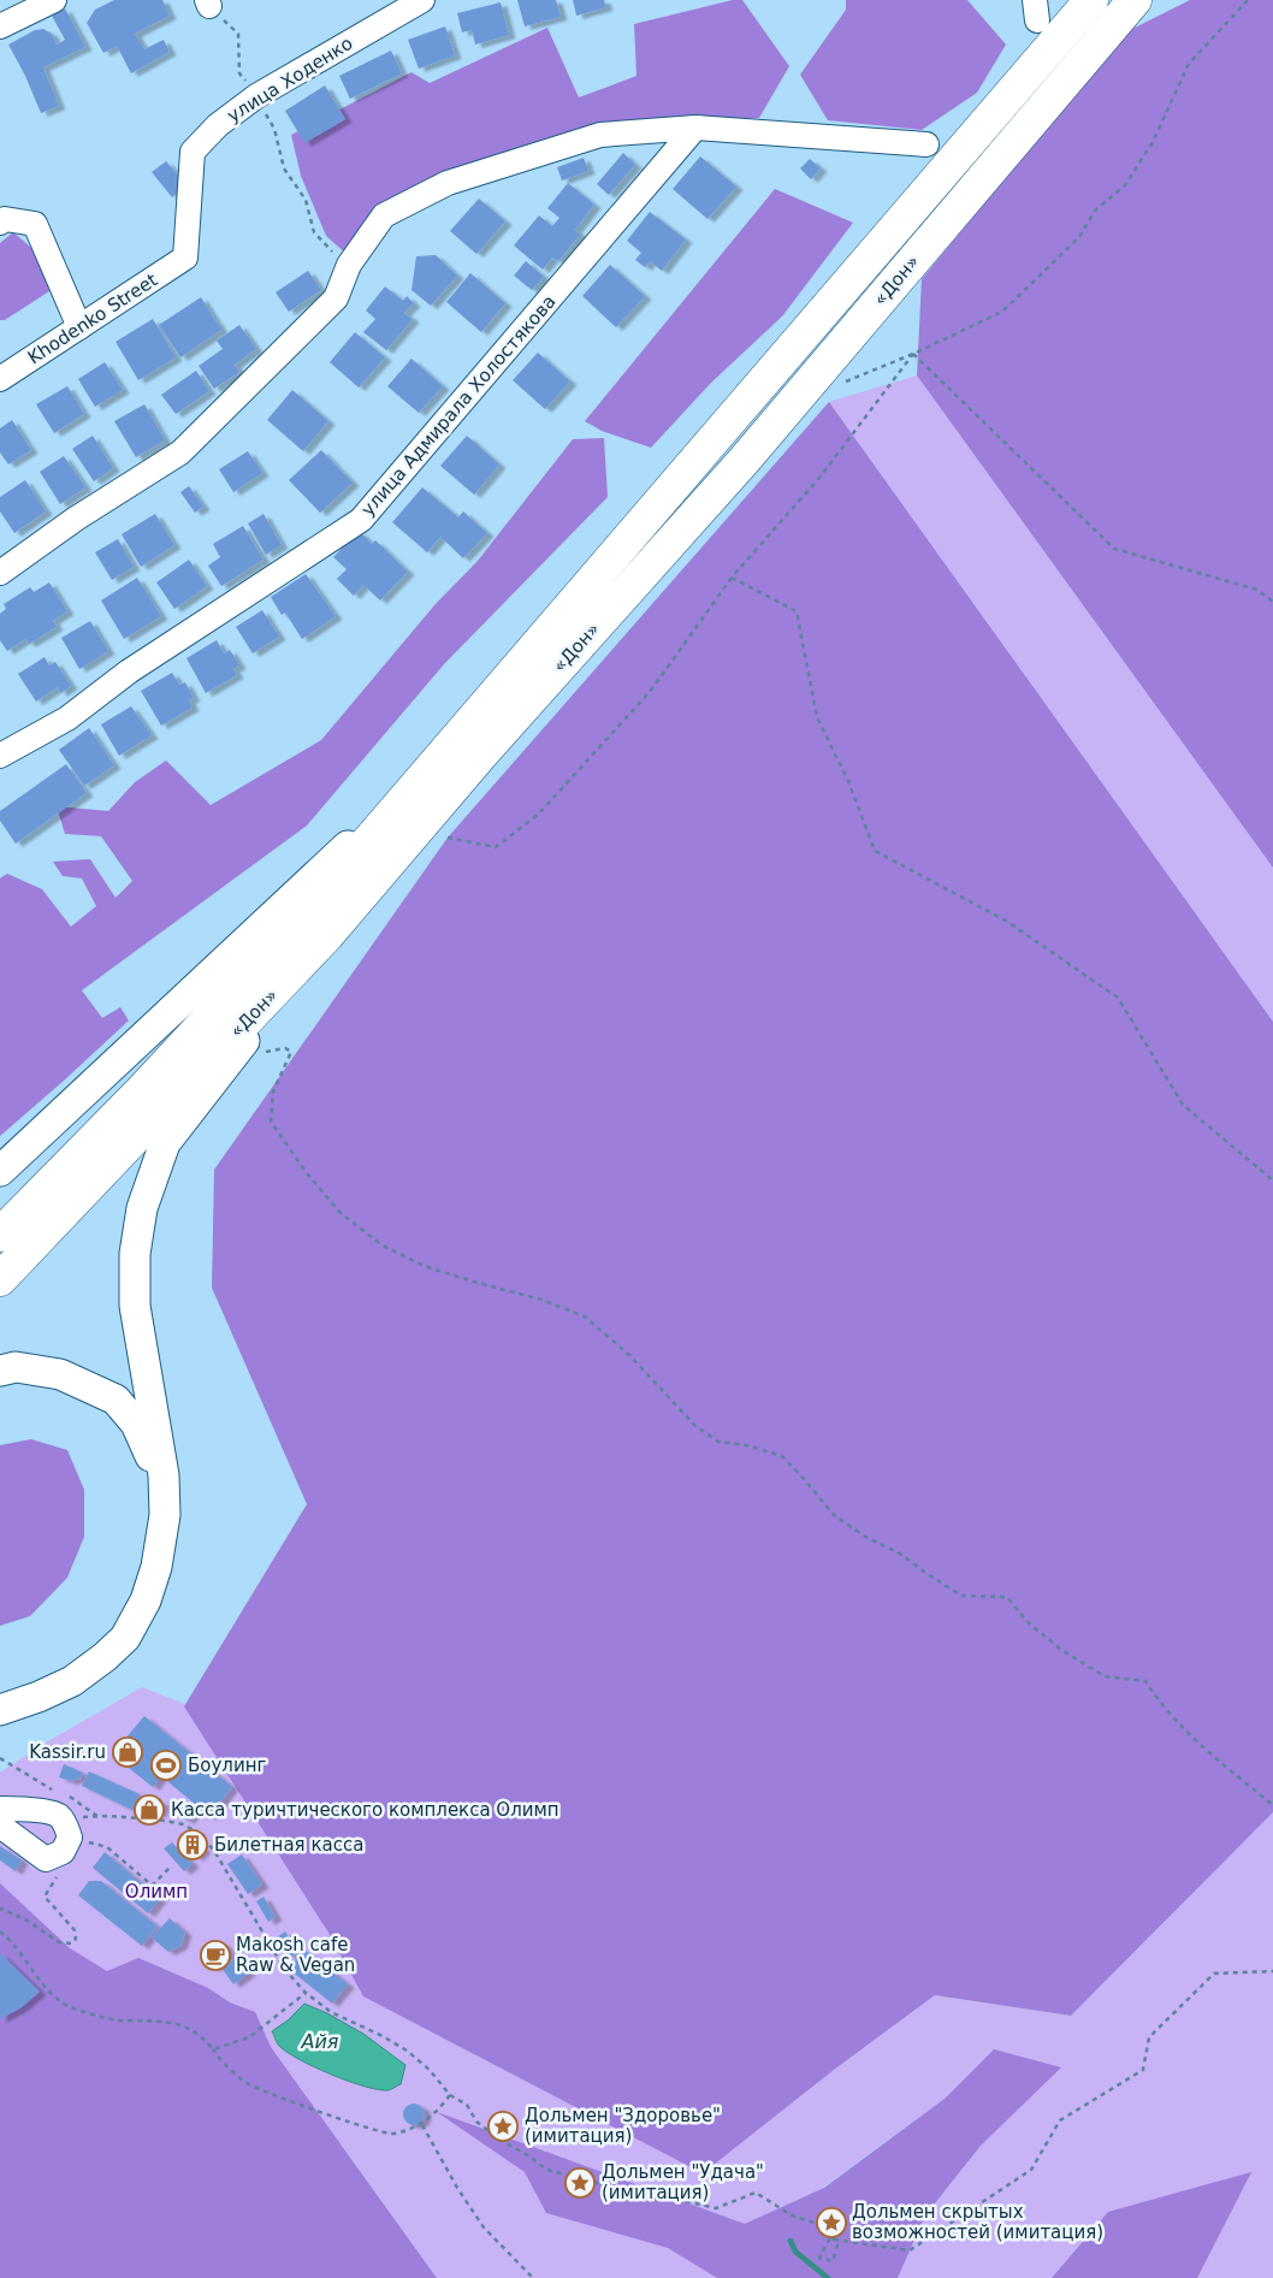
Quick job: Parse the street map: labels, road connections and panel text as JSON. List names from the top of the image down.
{
  "streets": {
    "highway": ["«Дон»"],
    "street": ["улица Ходенко", "Khodenko Street", "улица Адмирала Холостякова"]
  },
  "crossings": [
    ["улица Ходенко", "Khodenko Street"]
  ],
  "water": ["Айя"],
  "parks": ["Олимп"],
  "places": {
    "shop": ["Kassir.ru", "Касса туричтического комплекса Олимп"],
    "sports": ["Боулинг"],
    "building": ["Билетная касса"],
    "cafe": ["Makosh cafe Raw & Vegan"],
    "place": ["Дольмен \"Здоровье\" (имитация)", "Дольмен \"Удача\" (имитация)", "Дольмен скрытых возможностей (имитация)"]
  }
}
